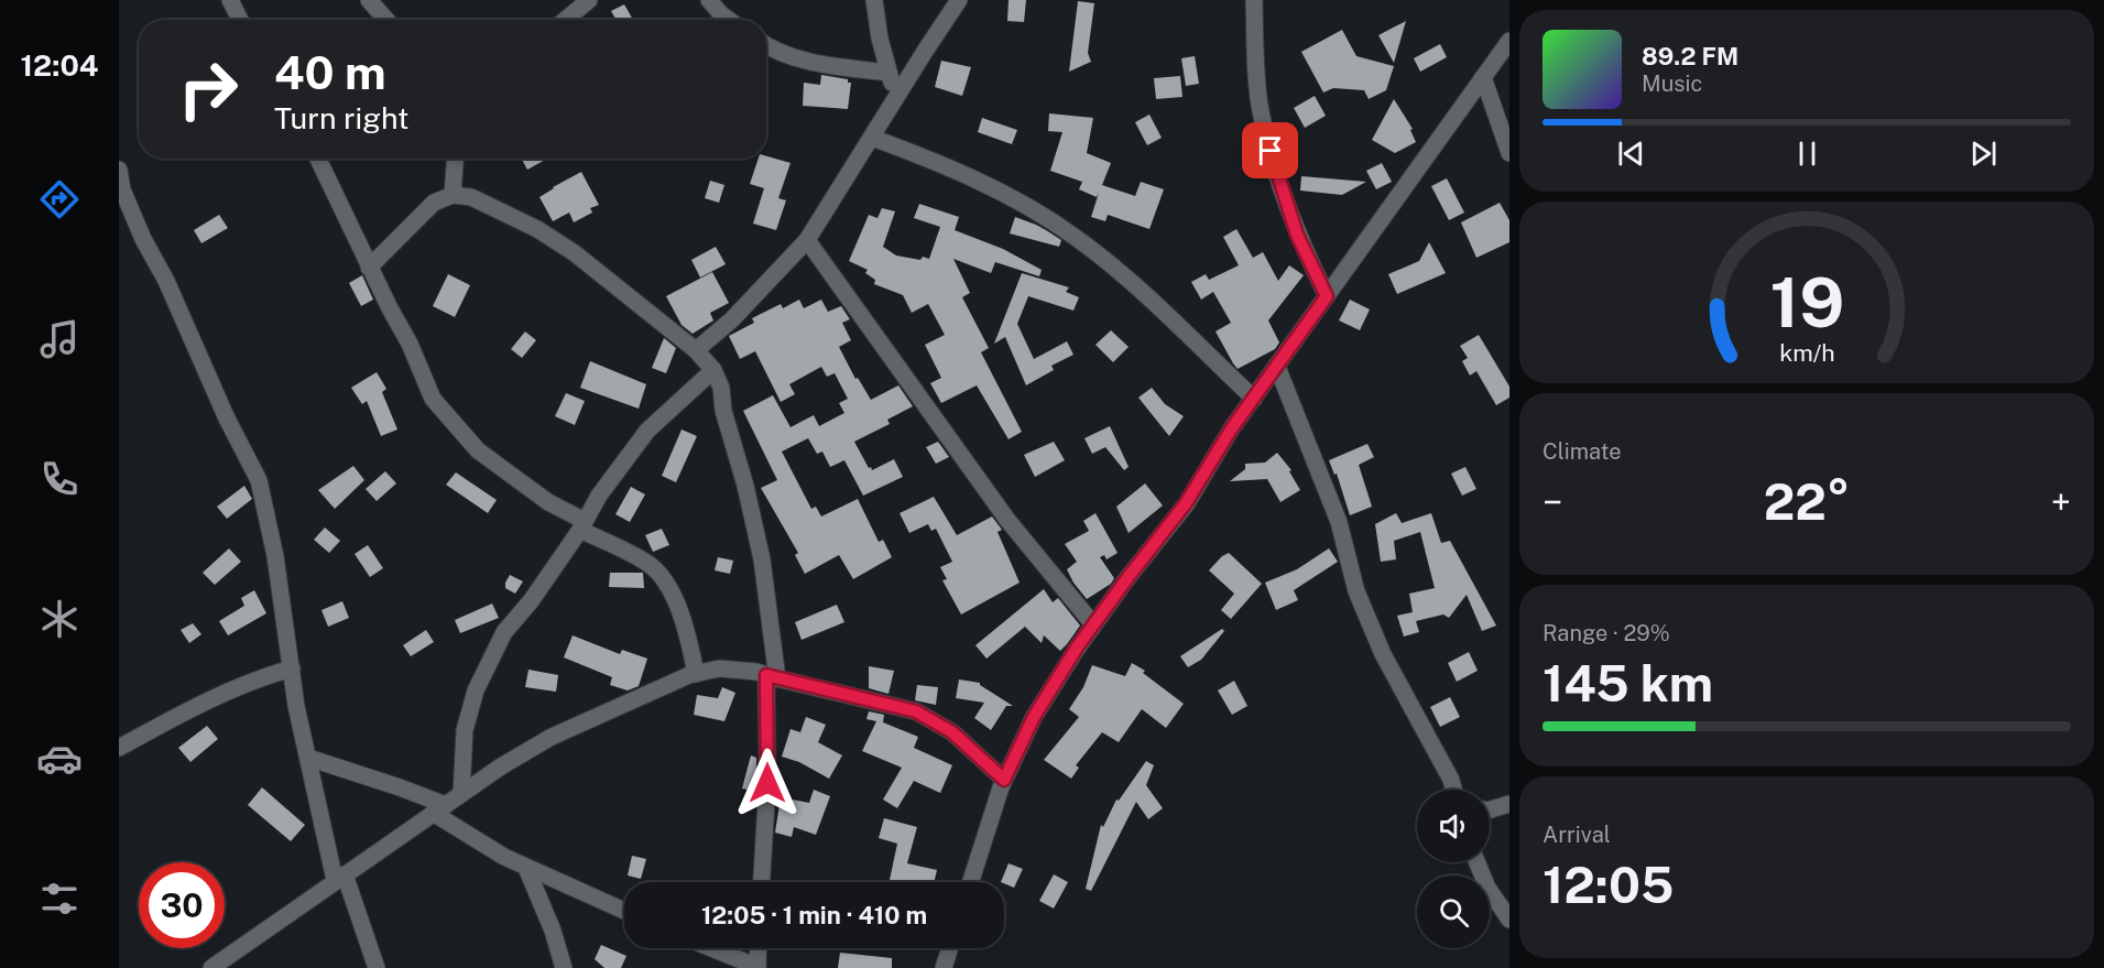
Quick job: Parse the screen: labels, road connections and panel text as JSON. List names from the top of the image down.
{
  "page": {
    "tabs": "12:04",
    "turn": ["40 m", "Turn right"],
    "song": ["89.2 FM", "Music"],
    "tile": [
      "Climate",
      ["Range · 29%", "145 km"],
      ["Arrival", "12:05"]
    ],
    "heat": ["−", "22°", "+"],
    "limit": "30",
    "trip": "12:05 · 1 min · 410 m",
    "gauge": ["19", "km/h"]
  }
}
